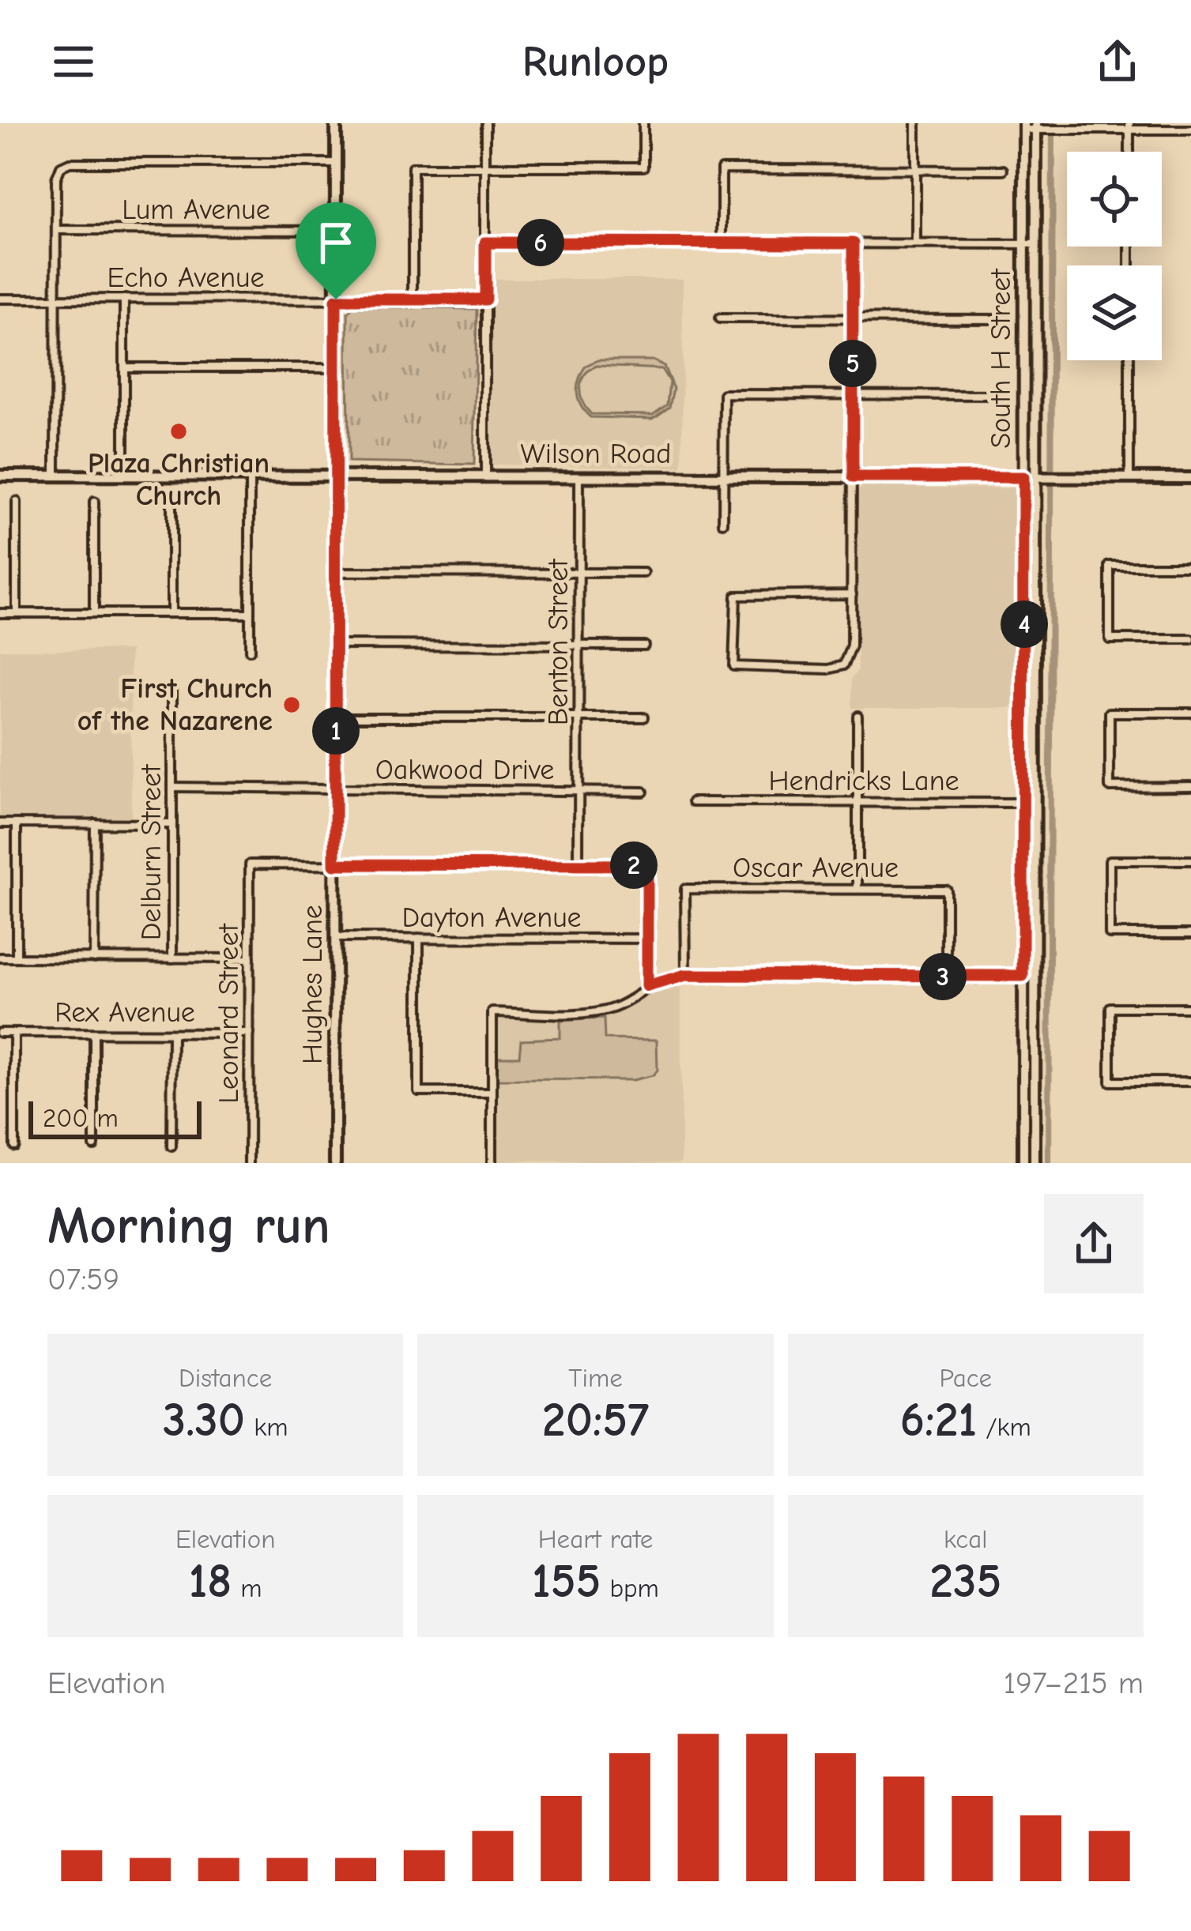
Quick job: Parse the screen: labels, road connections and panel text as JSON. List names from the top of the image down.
{
  "streets": {
    "street": [
      "Lum Avenue",
      "Echo Avenue",
      "South H Street",
      "Wilson Road",
      "Benton Street",
      "Oakwood Drive",
      "Hendricks Lane",
      "Delburn Street",
      "Oscar Avenue",
      "Dayton Avenue",
      "Hughes Lane",
      "Rex Avenue",
      "Leonard Street"
    ]
  },
  "crossings": [
    ["Lum Avenue", "Hughes Lane"],
    ["Echo Avenue", "Hughes Lane"],
    ["South H Street", "Wilson Road"],
    ["South H Street", "Hendricks Lane"],
    ["Wilson Road", "Benton Street"],
    ["Wilson Road", "Hughes Lane"],
    ["Benton Street", "Oakwood Drive"],
    ["Oakwood Drive", "Delburn Street"],
    ["Oakwood Drive", "Hughes Lane"],
    ["Dayton Avenue", "Hughes Lane"],
    ["Hughes Lane", "Leonard Street"],
    ["Rex Avenue", "Leonard Street"]
  ],
  "places": ["Plaza Christian Church", "First Church of the Nazarene"],
  "scale_bar": "200 m",
  "page": {
    "header": "Runloop",
    "pins": [
      "6",
      "5",
      "4",
      "1",
      "2",
      "3"
    ],
    "scale": "200 m",
    "heading": ["Morning run", "07:59"],
    "stats": [
      ["Distance", "3.30 km"],
      ["Time", "20:57"],
      ["Pace", "6:21 /km"],
      ["Elevation", "18 m"],
      ["Heart rate", "155 bpm"],
      ["kcal", "235"]
    ],
    "chart": ["Elevation", "197–215 m"]
  }
}
